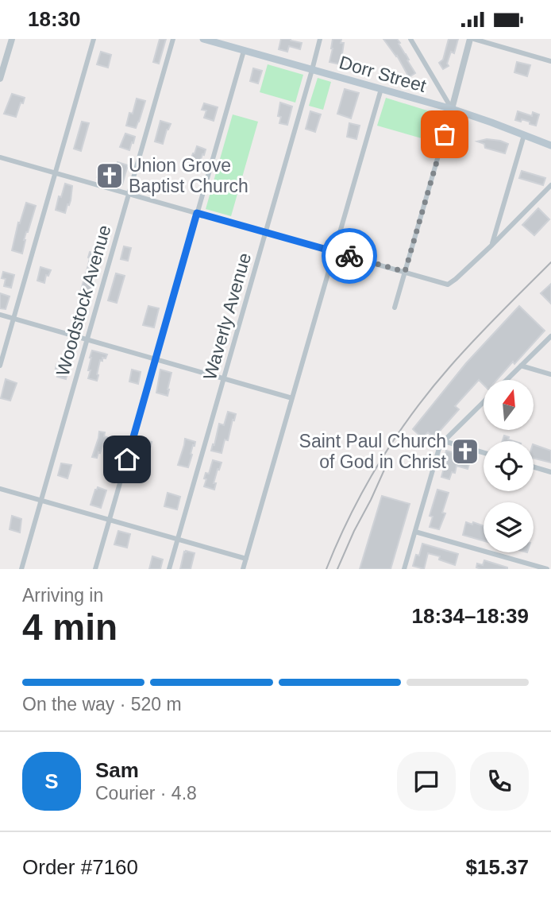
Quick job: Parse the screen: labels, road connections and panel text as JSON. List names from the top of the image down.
{
  "streets": {
    "main road": ["Dorr Street"],
    "street": ["Woodstock Avenue", "Waverly Avenue"]
  },
  "crossings": [
    ["Dorr Street", "Waverly Avenue"]
  ],
  "places": {
    "church": ["Union Grove Baptist Church", "Saint Paul Church of God in Christ"]
  },
  "north": "top",
  "page": {
    "status": "18:30",
    "heading": ["4 min", "Arriving in", "18:34–18:39"],
    "panel": [
      "Sam",
      "Courier · 4.8",
      "Order #7160",
      "$15.37"
    ],
    "bar": "On the way · 520 m",
    "round": "S"
  }
}
